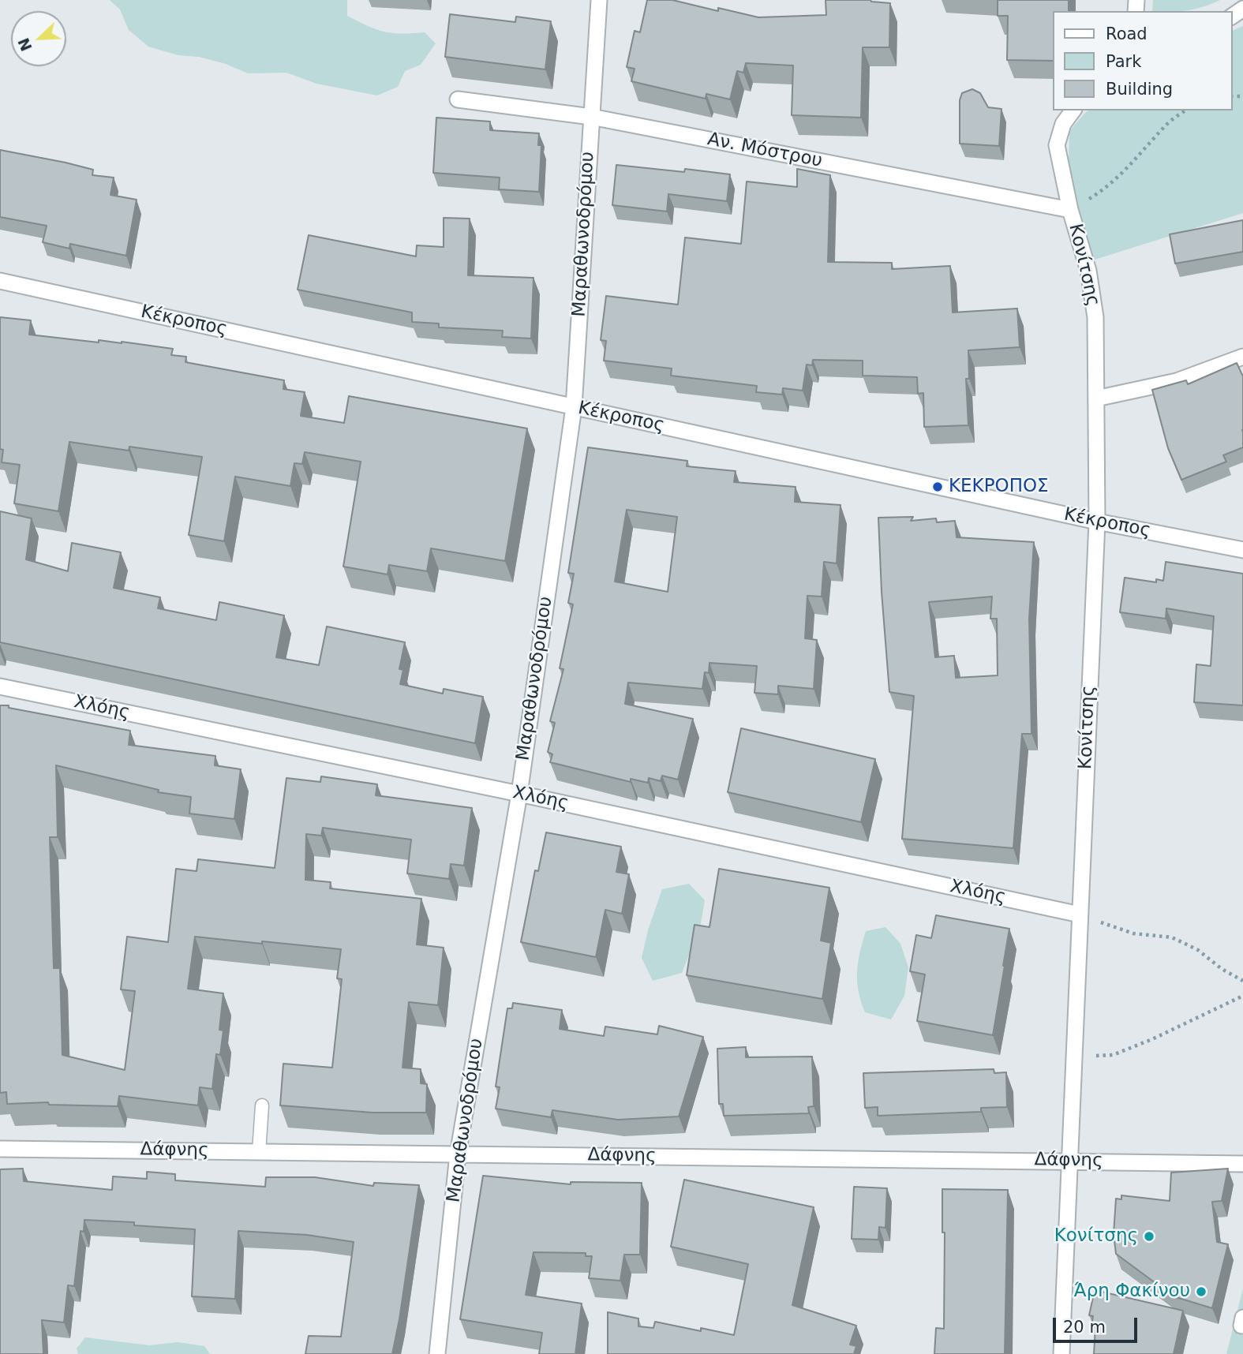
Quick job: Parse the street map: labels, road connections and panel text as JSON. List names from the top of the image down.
{
  "streets": {
    "street": [
      "Αν. Μόστρου",
      "Μαραθωνοδρόμου",
      "Κονίτσης",
      "Κέκροπος",
      "Χλόης",
      "Δάφνης"
    ]
  },
  "crossings": [
    ["Αν. Μόστρου", "Μαραθωνοδρόμου"],
    ["Αν. Μόστρου", "Κονίτσης"],
    ["Μαραθωνοδρόμου", "Κέκροπος"],
    ["Μαραθωνοδρόμου", "Χλόης"],
    ["Μαραθωνοδρόμου", "Δάφνης"],
    ["Κονίτσης", "Κέκροπος"],
    ["Κονίτσης", "Χλόης"],
    ["Κονίτσης", "Δάφνης"]
  ],
  "places": ["ΚΕΚΡΟΠΟΣ", "Κονίτσης", "Άρη Φακίνου"],
  "legend": ["Road", "Park", "Building"],
  "scale_bar": "20 m",
  "north": "bottom left"
}
